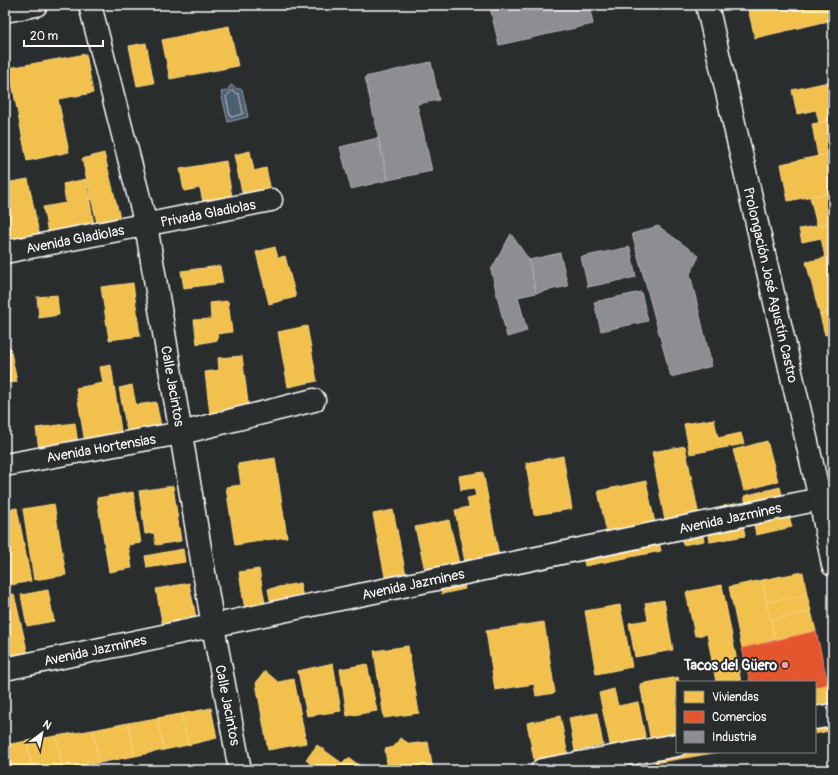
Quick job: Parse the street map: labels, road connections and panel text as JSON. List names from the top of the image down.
{
  "streets": {
    "main road": [
      "Privada Gladiolas",
      "Avenida Gladiolas",
      "Prolongación José Agustín Castro",
      "Calle Jacintos",
      "Avenida Hortensias",
      "Avenida Jazmines"
    ]
  },
  "crossings": [
    ["Privada Gladiolas", "Avenida Gladiolas"],
    ["Privada Gladiolas", "Calle Jacintos"],
    ["Avenida Gladiolas", "Calle Jacintos"],
    ["Prolongación José Agustín Castro", "Avenida Jazmines"],
    ["Calle Jacintos", "Avenida Hortensias"],
    ["Calle Jacintos", "Avenida Jazmines"]
  ],
  "places": ["Tacos del Güero"],
  "legend": ["Viviendas", "Comercios", "Industria"],
  "scale_bar": "20 m",
  "north": "top right"
}
